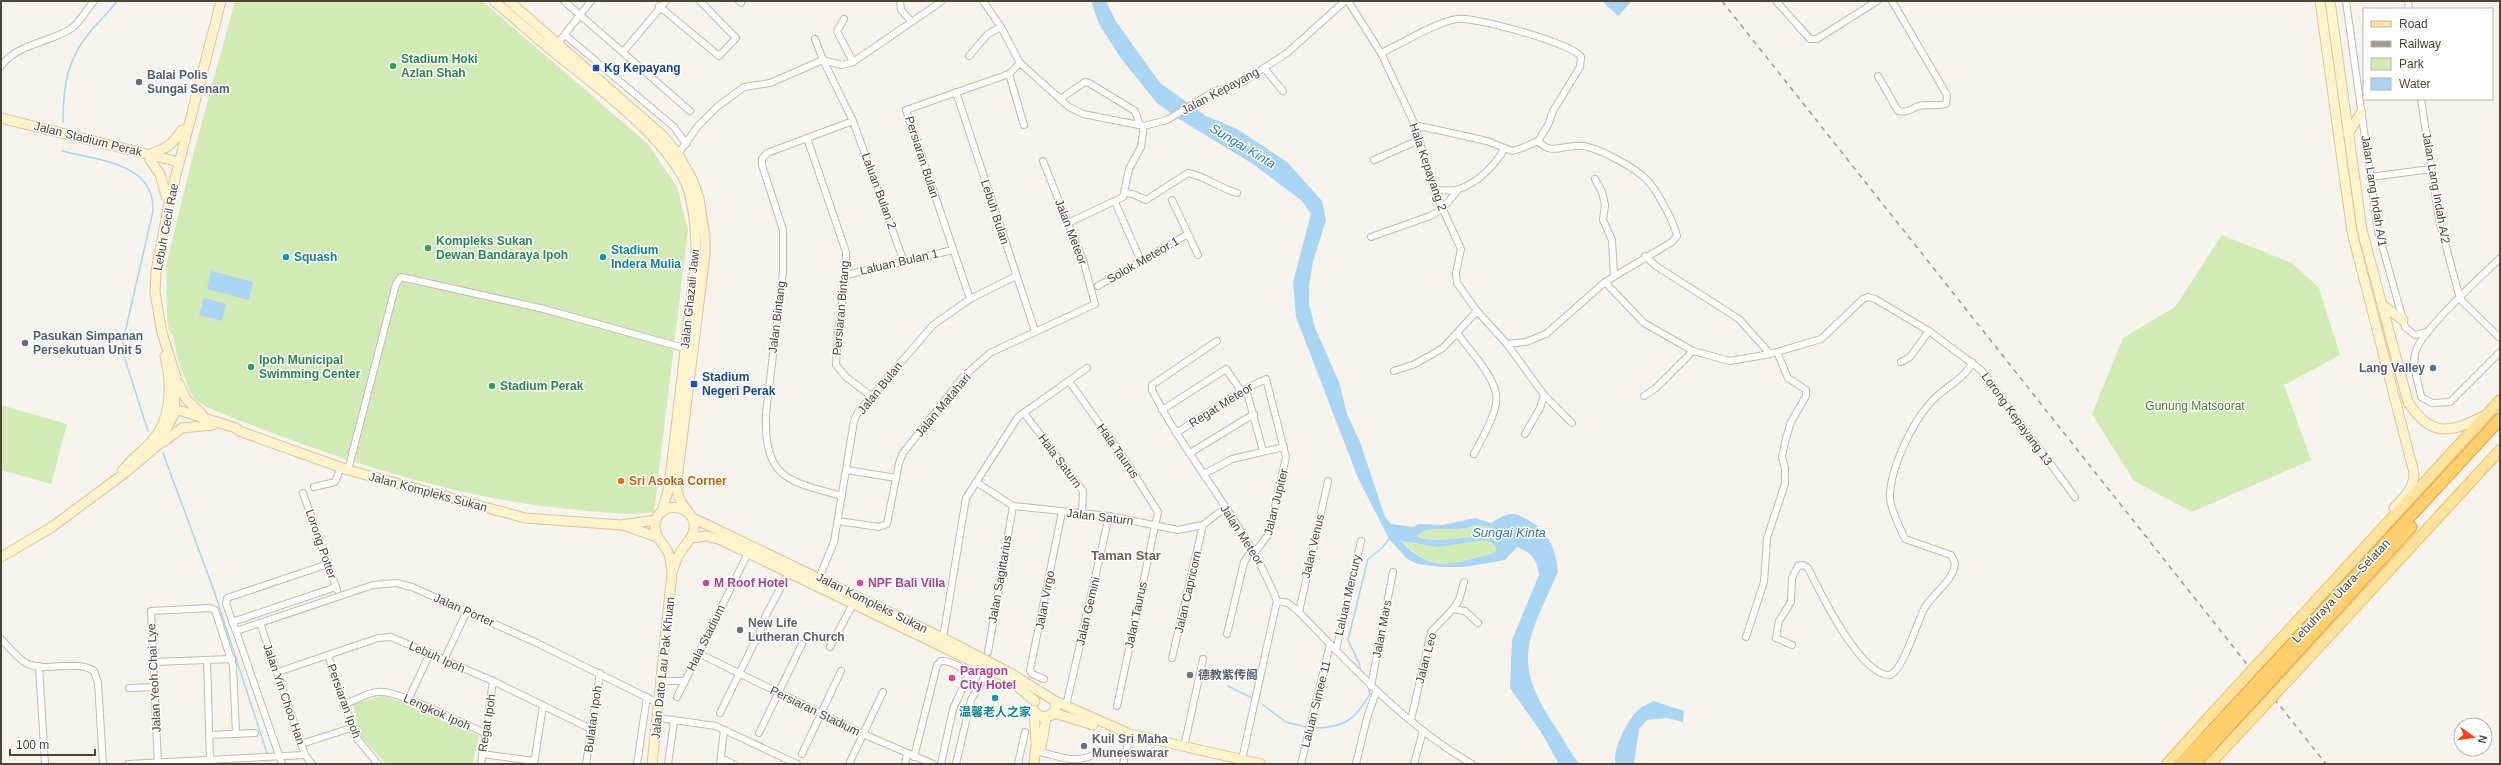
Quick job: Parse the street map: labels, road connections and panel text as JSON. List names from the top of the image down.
{
  "streets": {
    "highway": ["Lebuhraya Utara–Selatan"],
    "main road": [
      "Jalan Stadium Perak",
      "Jalan Lang Indah A/1",
      "Lebuh Cecil Rae",
      "Jalan Ghazali Jawi",
      "Jalan Kompleks Sukan",
      "Jalan Dato Lau Pak Khuan"
    ],
    "street": [
      "Jalan Kepayang",
      "Persiaran Bulan",
      "Hala Kepayang 2",
      "Jalan Lang Indah A/2",
      "Laluan Bulan 2",
      "Lebuh Bulan",
      "Jalan Meteor",
      "Solok Meteor 1",
      "Laluan Bulan 1",
      "Persiaran Bintang",
      "Jalan Bintang",
      "Jalan Bulan",
      "Jalan Matahari",
      "Regat Meteor",
      "Lorong Kepayang 13",
      "Hala Taurus",
      "Hala Saturn",
      "Jalan Jupiter",
      "Jalan Saturn",
      "Lorong Potter",
      "Jalan Venus",
      "Jalan Sagittarius",
      "Jalan Capricorn",
      "Laluan Mercury",
      "Jalan Virgo",
      "Jalan Porter",
      "Jalan Gemini",
      "Jalan Taurus",
      "Jalan Mars",
      "Hala Stadium",
      "Lebuh Ipoh",
      "Jalan Leo",
      "Jalan Yeoh Chai Lye",
      "Jalan Yin Choo Han",
      "Persiaran Ipoh",
      "Laluan Simee 11",
      "Persiaran Stadium",
      "Lengkok Ipoh",
      "Bulatan Ipoh",
      "Regat Ipoh"
    ]
  },
  "crossings": [
    ["Jalan Kepayang", "Persiaran Bulan"],
    ["Jalan Kepayang", "Hala Kepayang 2"],
    ["Jalan Stadium Perak", "Lebuh Cecil Rae"],
    ["Persiaran Bulan", "Lebuh Bulan"],
    ["Persiaran Bulan", "Laluan Bulan 1"],
    ["Persiaran Bulan", "Jalan Bulan"],
    ["Laluan Bulan 2", "Laluan Bulan 1"],
    ["Lebuh Bulan", "Jalan Bulan"],
    ["Lebuh Bulan", "Jalan Matahari"],
    ["Lebuh Cecil Rae", "Jalan Kompleks Sukan"],
    ["Jalan Meteor", "Jalan Matahari"],
    ["Jalan Meteor", "Regat Meteor"],
    ["Jalan Meteor", "Jalan Jupiter"],
    ["Jalan Meteor", "Jalan Saturn"],
    ["Laluan Bulan 1", "Persiaran Bintang"],
    ["Jalan Ghazali Jawi", "Jalan Kompleks Sukan"],
    ["Persiaran Bintang", "Jalan Bintang"],
    ["Persiaran Bintang", "Jalan Bulan"],
    ["Jalan Bintang", "Jalan Bulan"],
    ["Jalan Bulan", "Jalan Matahari"],
    ["Jalan Bulan", "Jalan Kompleks Sukan"],
    ["Regat Meteor", "Jalan Jupiter"],
    ["Hala Taurus", "Jalan Saturn"],
    ["Hala Taurus", "Jalan Taurus"],
    ["Hala Saturn", "Jalan Saturn"],
    ["Jalan Kompleks Sukan", "Jalan Gemini"],
    ["Jalan Kompleks Sukan", "Hala Stadium"],
    ["Jalan Saturn", "Jalan Sagittarius"],
    ["Jalan Saturn", "Jalan Capricorn"],
    ["Jalan Saturn", "Jalan Virgo"],
    ["Jalan Saturn", "Jalan Gemini"],
    ["Jalan Saturn", "Jalan Taurus"],
    ["Lorong Potter", "Jalan Porter"],
    ["Jalan Porter", "Jalan Dato Lau Pak Khuan"],
    ["Jalan Porter", "Jalan Yin Choo Han"],
    ["Jalan Porter", "Bulatan Ipoh"],
    ["Hala Stadium", "Jalan Dato Lau Pak Khuan"],
    ["Hala Stadium", "Persiaran Stadium"],
    ["Lebuh Ipoh", "Jalan Yin Choo Han"],
    ["Lebuh Ipoh", "Persiaran Ipoh"],
    ["Lebuh Ipoh", "Bulatan Ipoh"],
    ["Lebuh Ipoh", "Regat Ipoh"],
    ["Persiaran Ipoh", "Lengkok Ipoh"],
    ["Lengkok Ipoh", "Regat Ipoh"]
  ],
  "districts": ["Taman Star"],
  "water": ["Sungai Kinta"],
  "parks": ["Gunung Matsoorat"],
  "places": {
    "other": [
      "Stadium Hoki Azlan Shah",
      "Balai Polis Sungai Senam",
      "Kompleks Sukan Dewan Bandaraya Ipoh",
      "Squash",
      "Stadium Indera Mulia",
      "Pasukan Simpanan Persekutuan Unit 5",
      "Ipoh Municipal Swimming Center",
      "Lang Valley",
      "Stadium Perak",
      "Sri Asoka Corner",
      "M Roof Hotel",
      "NPF Bali Villa",
      "New Life Lutheran Church",
      "德教紫传阁",
      "Paragon City Hotel",
      "温馨老人之家",
      "Kuil Sri Maha Muneeswarar"
    ],
    "transit": ["Kg Kepayang", "Stadium Negeri Perak"]
  },
  "legend": [
    "Road",
    "Railway",
    "Park",
    "Water"
  ],
  "scale_bar": "100 m",
  "north": "right"
}
